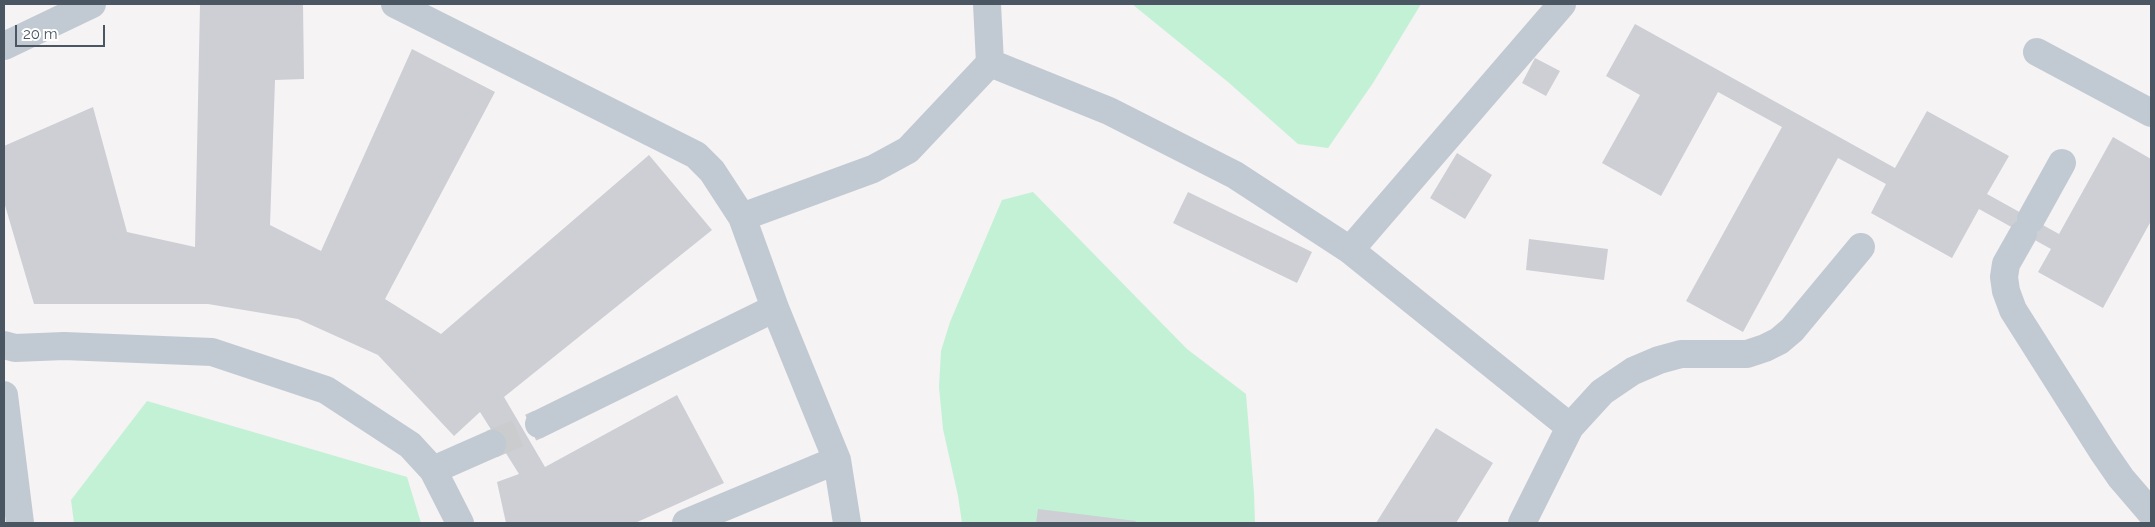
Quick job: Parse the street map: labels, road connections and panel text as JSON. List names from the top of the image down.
{
  "scale_bar": "20 m"
}
